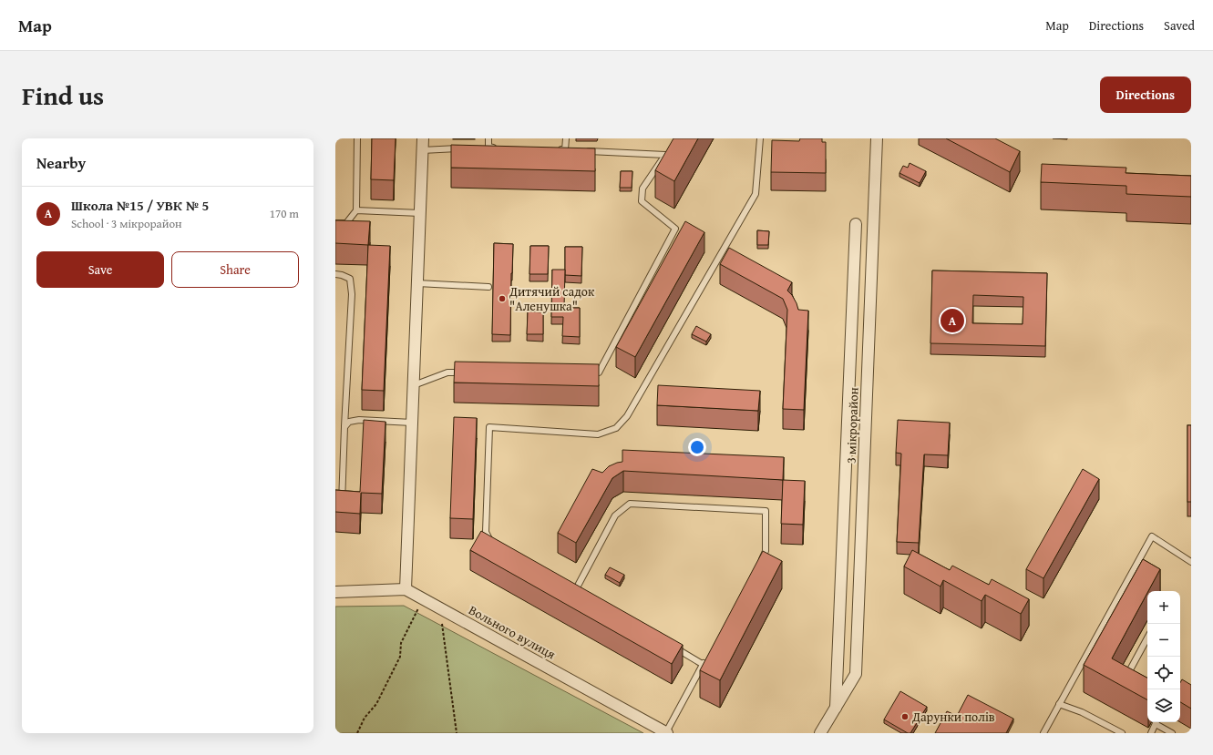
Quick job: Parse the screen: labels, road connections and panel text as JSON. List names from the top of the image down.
{
  "streets": {
    "street": ["3 мікрорайон", "Вольного вулиця"]
  },
  "places": ["Дитячий садок \"Аленушка\"", "Дарунки полів"],
  "page": {
    "header": "Map",
    "nav": ["Map", "Directions", "Saved"],
    "title": "Find us",
    "buttons": [
      "Directions",
      ["Save", "Share"]
    ],
    "heading": "Nearby",
    "list": [
      {
        "mark": "A",
        "name": "Школа №15 / УВК № 5",
        "note": "School · 3 мікрорайон",
        "value": "170 m"
      }
    ],
    "pins": "A",
    "map_buttons": ["+", "−"]
  }
}
